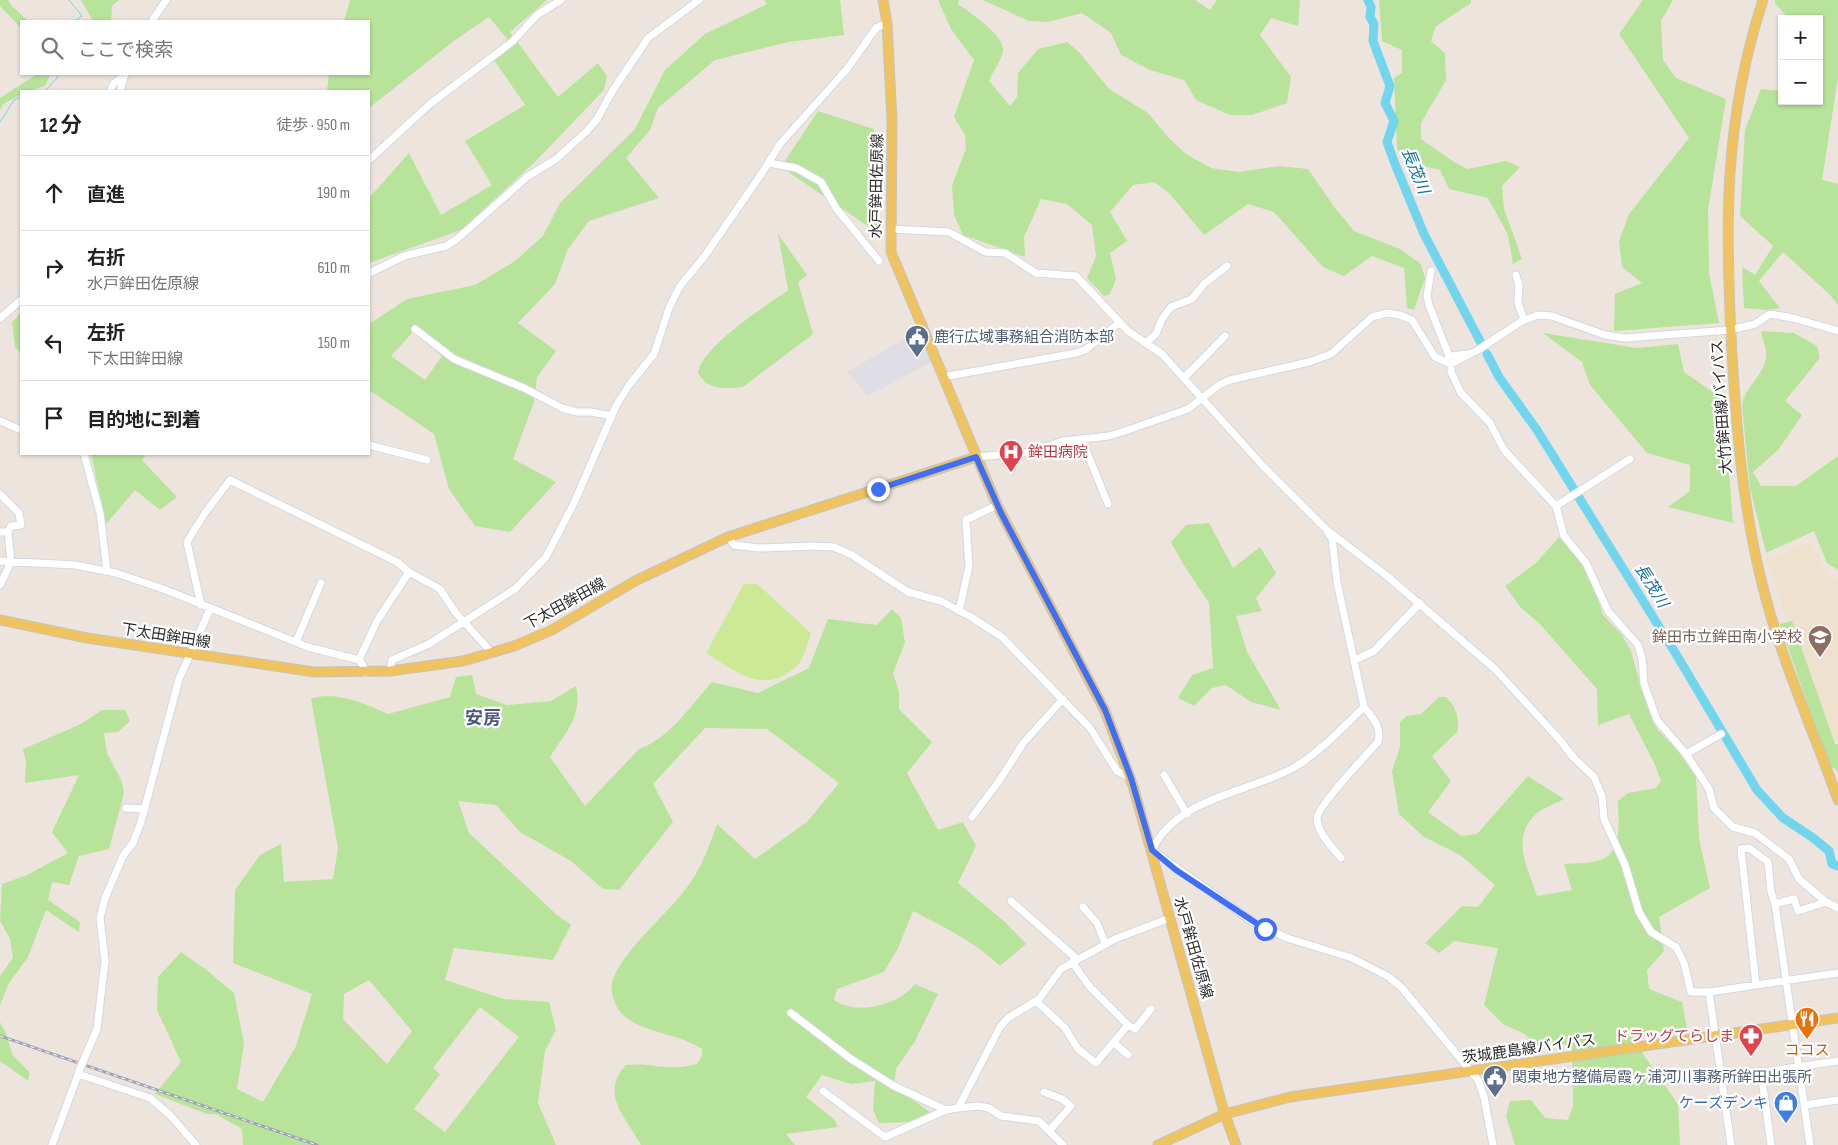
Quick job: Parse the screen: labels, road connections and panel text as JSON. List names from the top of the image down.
{
  "streets": {
    "main road": [
      "水戸鉾田佐原線",
      "大竹鉾田線バイパス",
      "下太田鉾田線",
      "茨城鹿島線バイパス"
    ]
  },
  "crossings": [
    ["水戸鉾田佐原線", "下太田鉾田線"],
    ["水戸鉾田佐原線", "茨城鹿島線バイパス"]
  ],
  "districts": ["安房"],
  "water": ["長茂川"],
  "places": {
    "public building": ["鹿行広域事務組合消防本部", "関東地方整備局霞ヶ浦河川事務所鉾田出張所"],
    "hospital": ["鉾田病院"],
    "school or university": ["鉾田市立鉾田南小学校"],
    "restaurant": ["ココス"],
    "pharmacy": ["ドラッグてらしま"],
    "shop": ["ケーズデンキ"]
  },
  "page": {
    "map_buttons": ["+", "−"],
    "search": "ここで検索",
    "heading": ["12 分", "徒歩 · 950 m"],
    "list": [
      ["直進", "190 m"],
      ["右折", "水戸鉾田佐原線", "610 m"],
      ["左折", "下太田鉾田線", "150 m"],
      "目的地に到着"
    ]
  }
}
